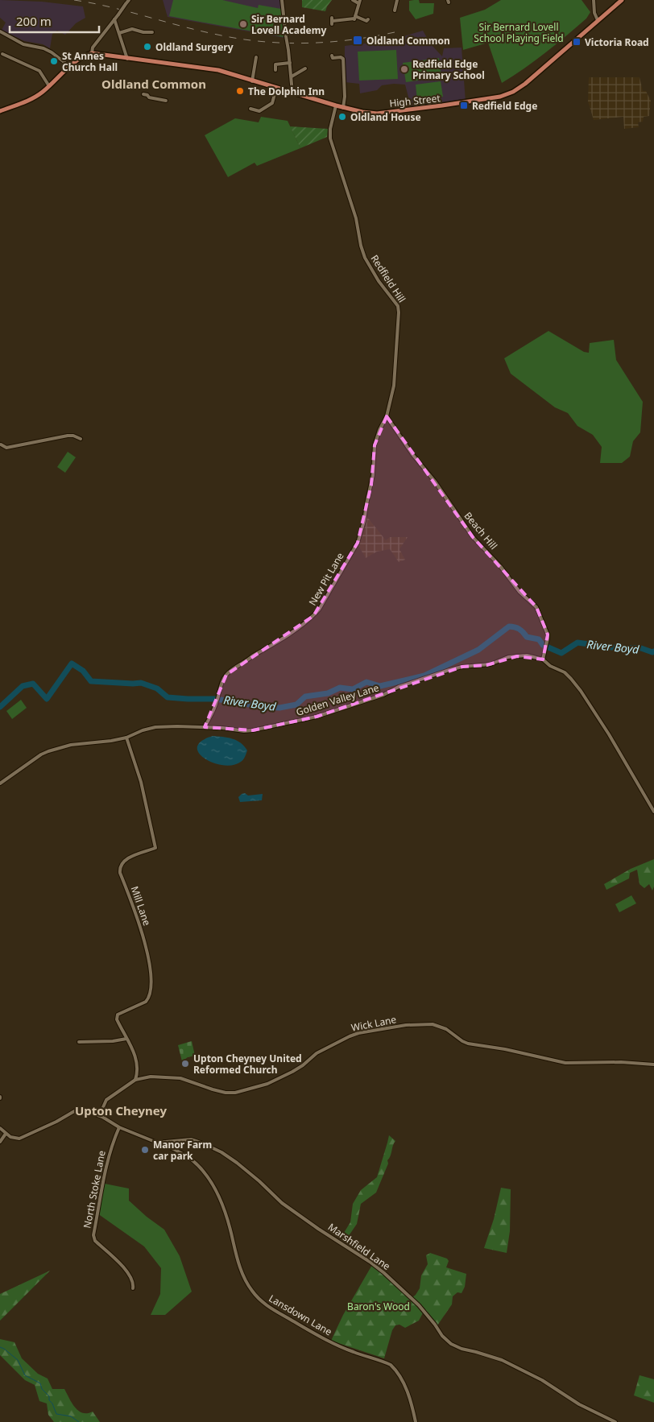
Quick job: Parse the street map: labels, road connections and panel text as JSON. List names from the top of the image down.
{
  "streets": {
    "main road": ["High Street"],
    "street": [
      "Redfield Hill",
      "Beach Hill",
      "New Pit Lane",
      "Golden Valley Lane",
      "Mill Lane",
      "Wick Lane",
      "North Stoke Lane",
      "Marshfield Lane",
      "Lansdown Lane"
    ]
  },
  "crossings": [
    ["High Street", "Redfield Hill"],
    ["Redfield Hill", "Beach Hill"],
    ["Redfield Hill", "New Pit Lane"],
    ["Beach Hill", "New Pit Lane"],
    ["Beach Hill", "Golden Valley Lane"],
    ["New Pit Lane", "Golden Valley Lane"],
    ["Golden Valley Lane", "Mill Lane"],
    ["Mill Lane", "Wick Lane"],
    ["Wick Lane", "Marshfield Lane"],
    ["North Stoke Lane", "Marshfield Lane"],
    ["Marshfield Lane", "Lansdown Lane"]
  ],
  "districts": ["Oldland Common", "Upton Cheyney"],
  "water": ["River Boyd"],
  "parks": ["Sir Bernard Lovell School Playing Field", "Baron's Wood"],
  "places": {
    "other": [
      "Sir Bernard Lovell Academy",
      "Oldland Surgery",
      "St Annes Church Hall",
      "Redfield Edge Primary School",
      "The Dolphin Inn",
      "Oldland House",
      "Upton Cheyney United Reformed Church",
      "Manor Farm car park"
    ],
    "transit": ["Oldland Common", "Victoria Road", "Redfield Edge"]
  },
  "scale_bar": "200 m"
}
